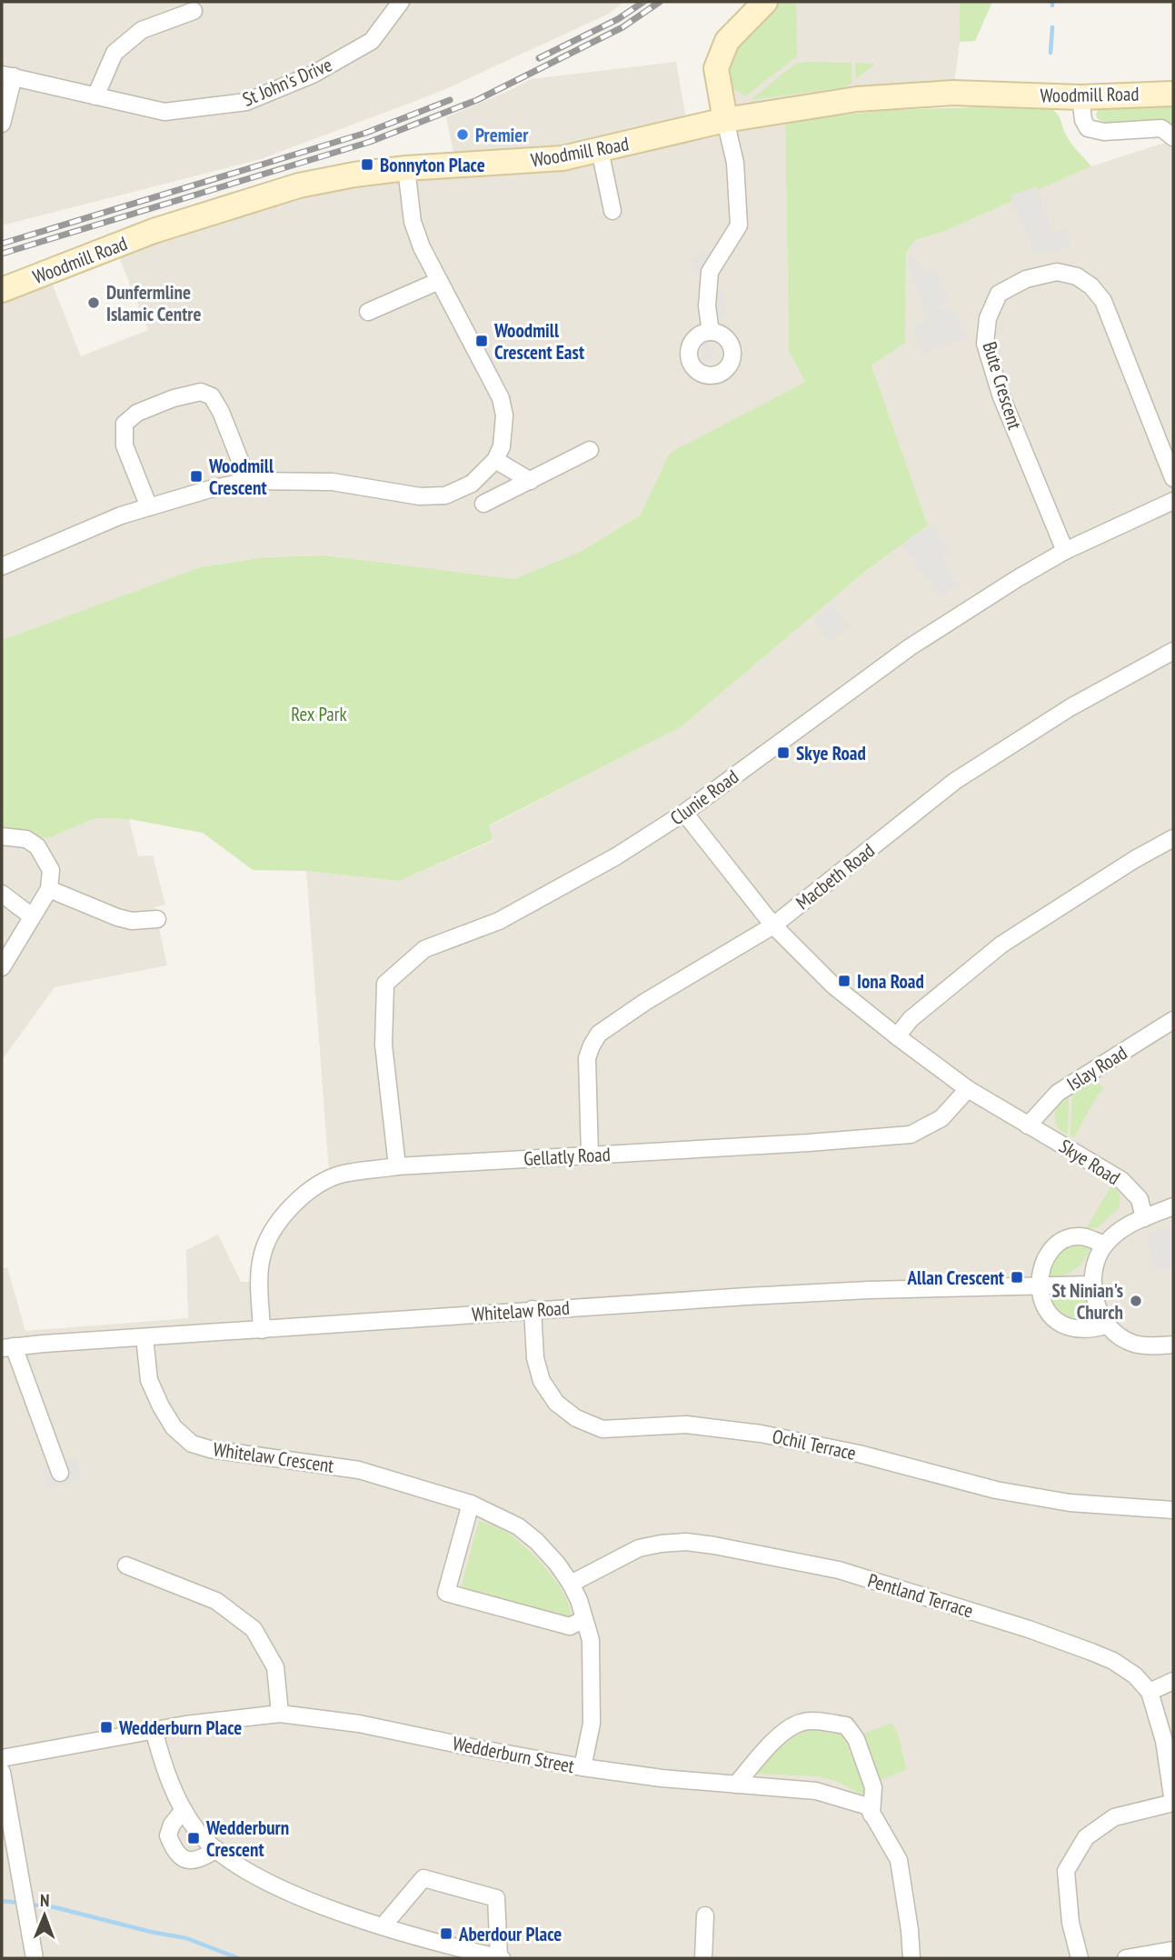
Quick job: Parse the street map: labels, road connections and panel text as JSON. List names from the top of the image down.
{
  "streets": {
    "street": [
      "St John's Drive",
      "Woodmill Road",
      "Bute Crescent",
      "Clunie Road",
      "Macbeth Road",
      "Islay Road",
      "Gellatly Road",
      "Skye Road",
      "Whitelaw Road",
      "Ochil Terrace",
      "Whitelaw Crescent",
      "Pentland Terrace",
      "Wedderburn Street"
    ]
  },
  "crossings": [
    ["Bute Crescent", "Clunie Road"],
    ["Clunie Road", "Gellatly Road"],
    ["Clunie Road", "Skye Road"],
    ["Macbeth Road", "Gellatly Road"],
    ["Macbeth Road", "Skye Road"],
    ["Islay Road", "Skye Road"],
    ["Gellatly Road", "Skye Road"],
    ["Gellatly Road", "Whitelaw Road"],
    ["Whitelaw Road", "Ochil Terrace"],
    ["Whitelaw Road", "Whitelaw Crescent"],
    ["Whitelaw Crescent", "Pentland Terrace"],
    ["Whitelaw Crescent", "Wedderburn Street"]
  ],
  "parks": ["Rex Park"],
  "places": {
    "other": ["Premier", "Dunfermline Islamic Centre", "St Ninian's Church"],
    "transit": [
      "Bonnyton Place",
      "Woodmill Crescent East",
      "Woodmill Crescent",
      "Skye Road",
      "Iona Road",
      "Allan Crescent",
      "Wedderburn Place",
      "Wedderburn Crescent",
      "Aberdour Place"
    ]
  },
  "north": "top"
}
